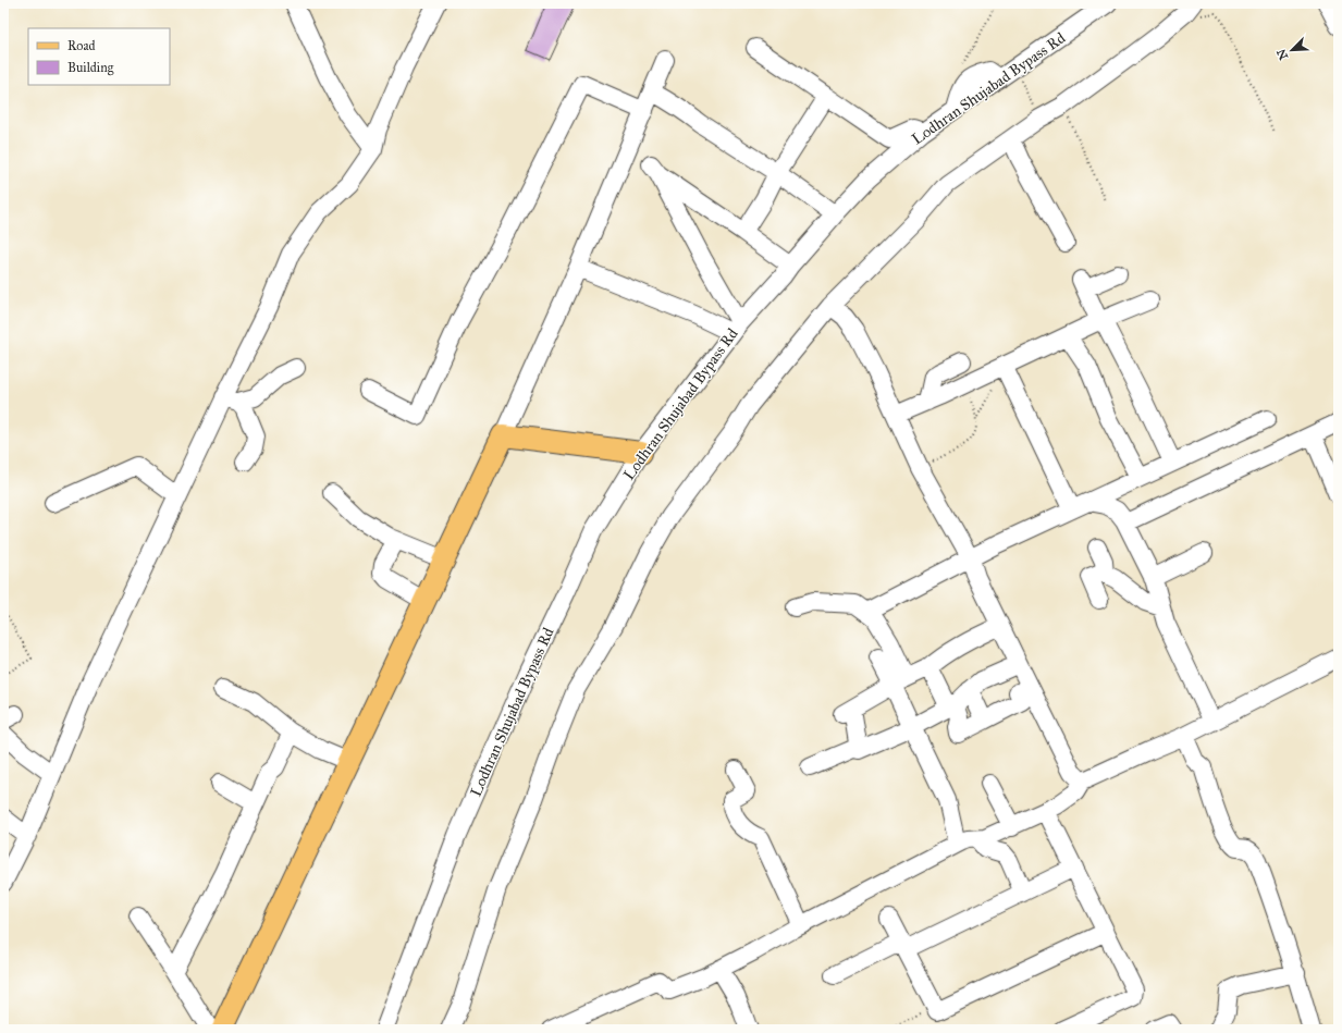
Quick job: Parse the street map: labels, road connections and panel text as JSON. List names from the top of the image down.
{
  "streets": {
    "street": ["Lodhran Shujabad Bypass Rd"]
  },
  "legend": ["Road", "Building"],
  "north": "bottom left"
}
